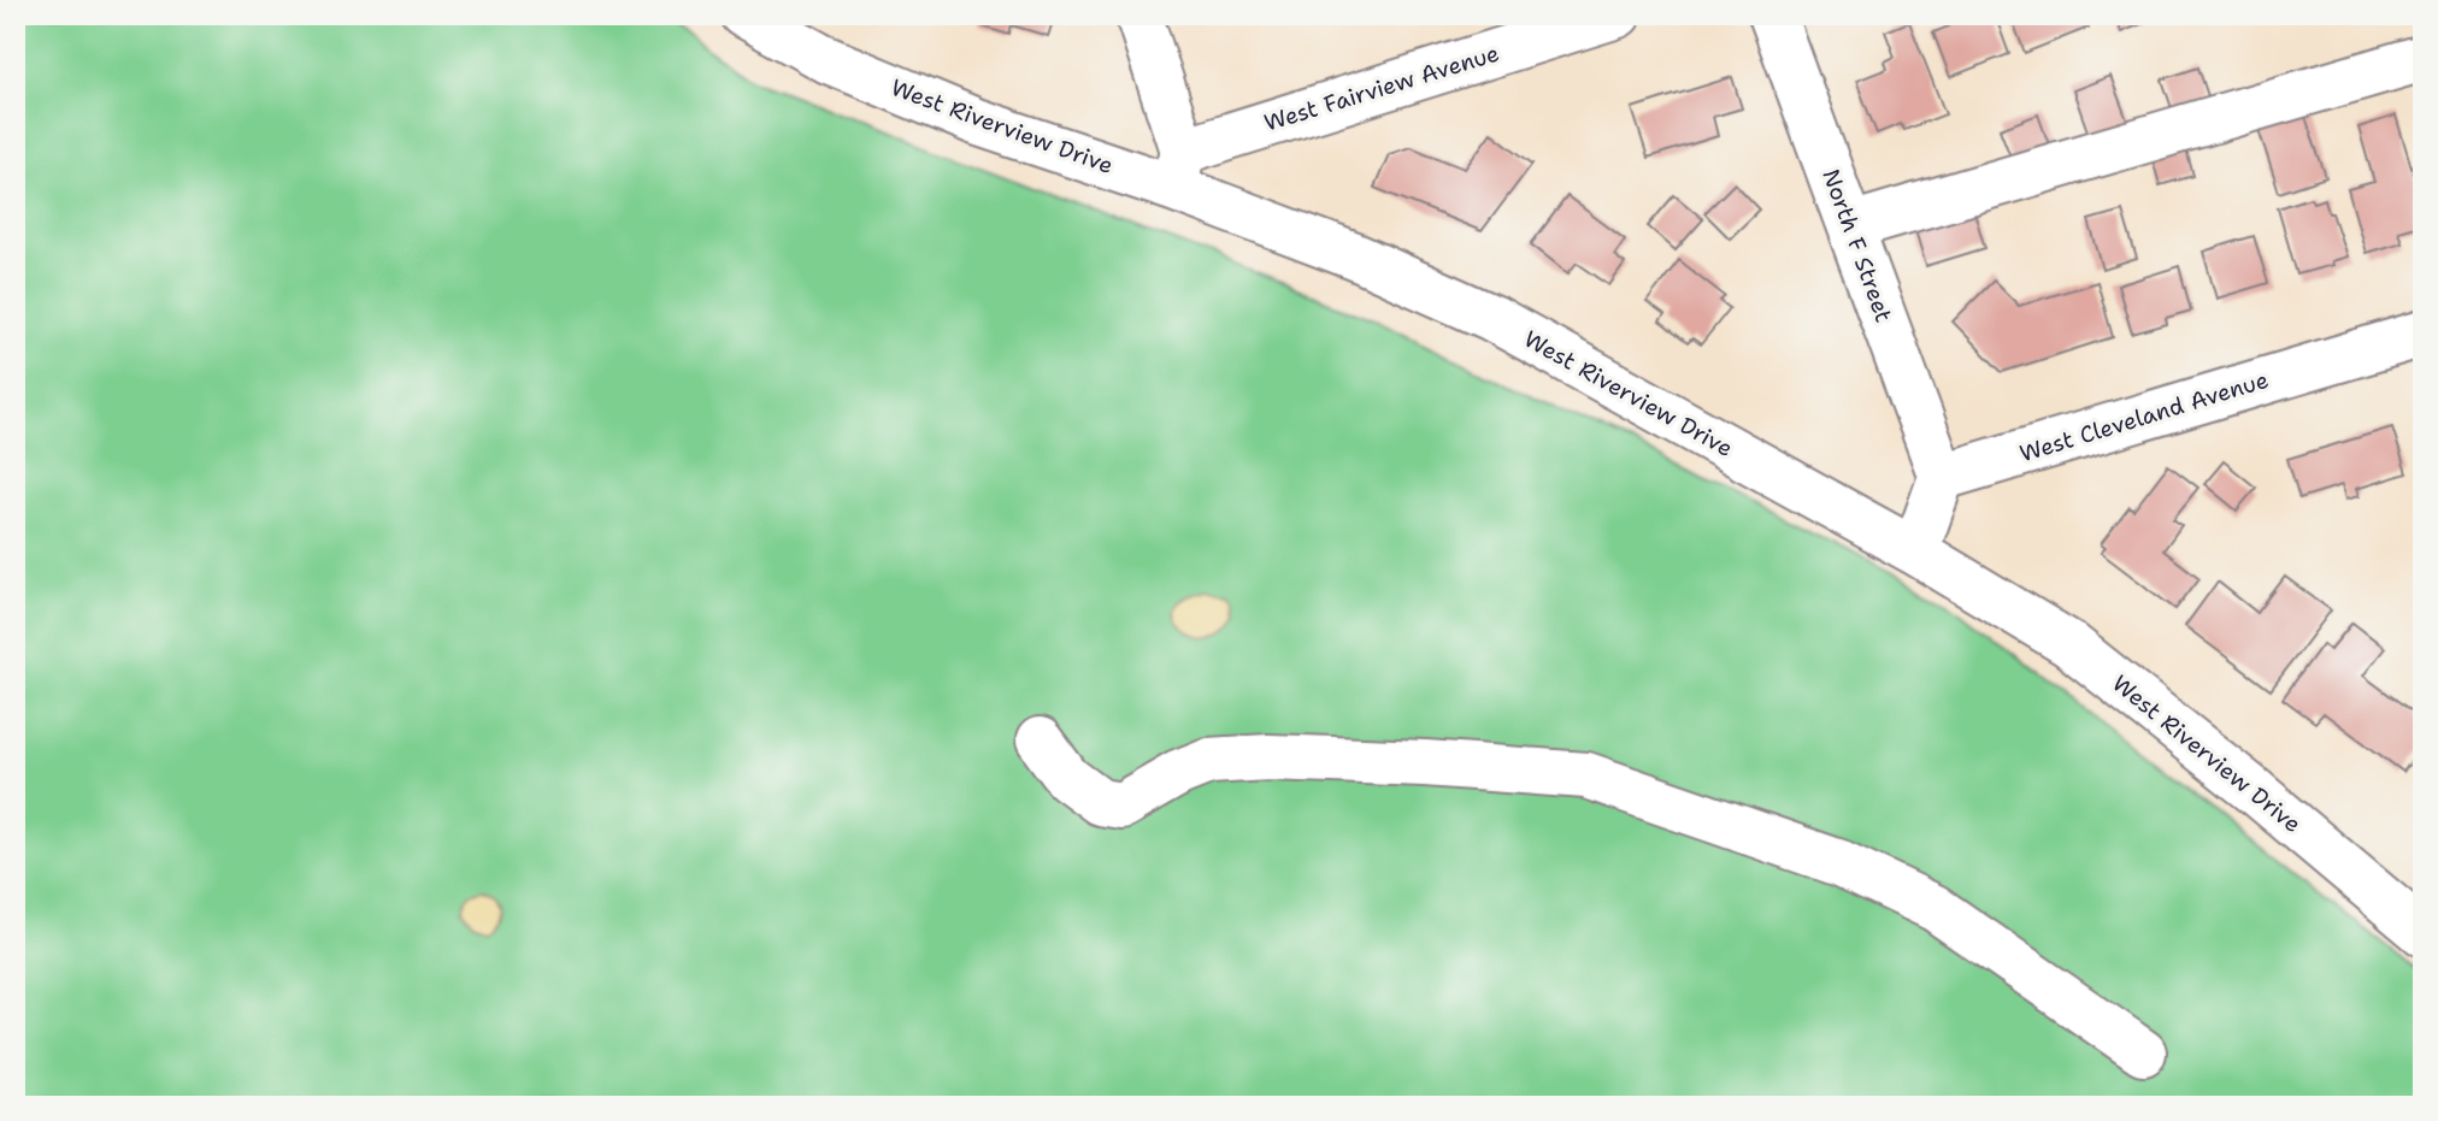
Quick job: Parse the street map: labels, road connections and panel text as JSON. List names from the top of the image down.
{
  "streets": {
    "street": [
      "West Fairview Avenue",
      "West Riverview Drive",
      "North F Street",
      "West Cleveland Avenue"
    ]
  },
  "crossings": [
    ["West Fairview Avenue", "West Riverview Drive"],
    ["North F Street", "West Cleveland Avenue"]
  ]
}
